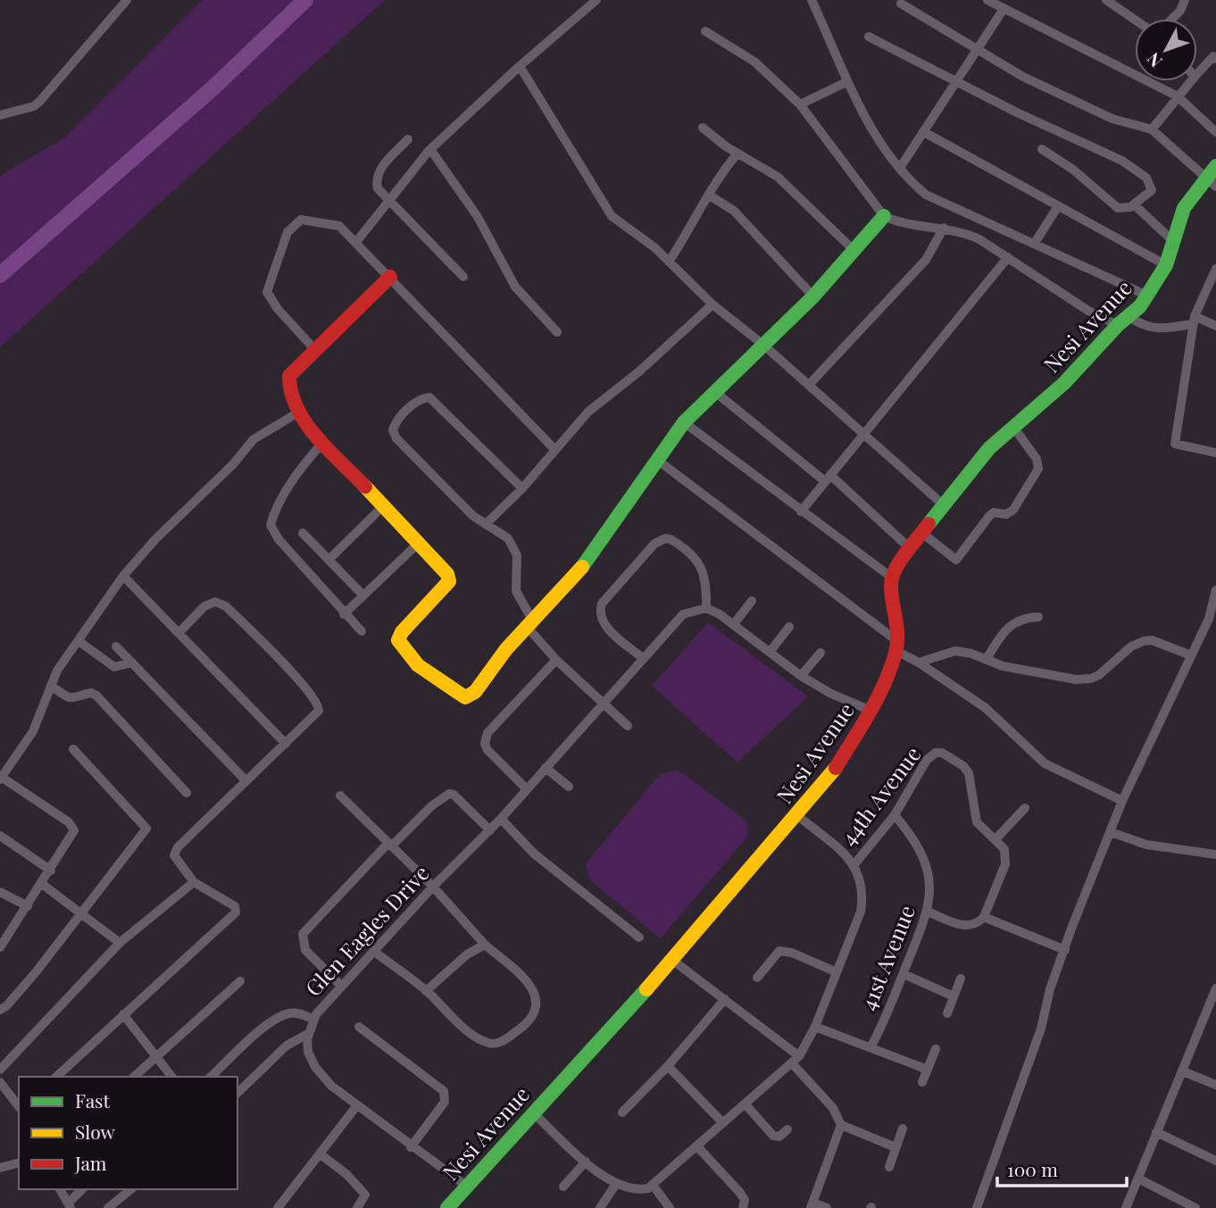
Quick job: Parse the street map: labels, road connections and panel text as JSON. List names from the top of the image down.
{
  "streets": {
    "street": [
      "Nesi Avenue",
      "44th Avenue",
      "Glen Eagles Drive",
      "41st Avenue"
    ]
  },
  "crossings": [
    ["Nesi Avenue", "Glen Eagles Drive"],
    ["44th Avenue", "41st Avenue"]
  ],
  "legend": ["Fast", "Slow", "Jam"],
  "scale_bar": "100 m",
  "north": "bottom left"
}
